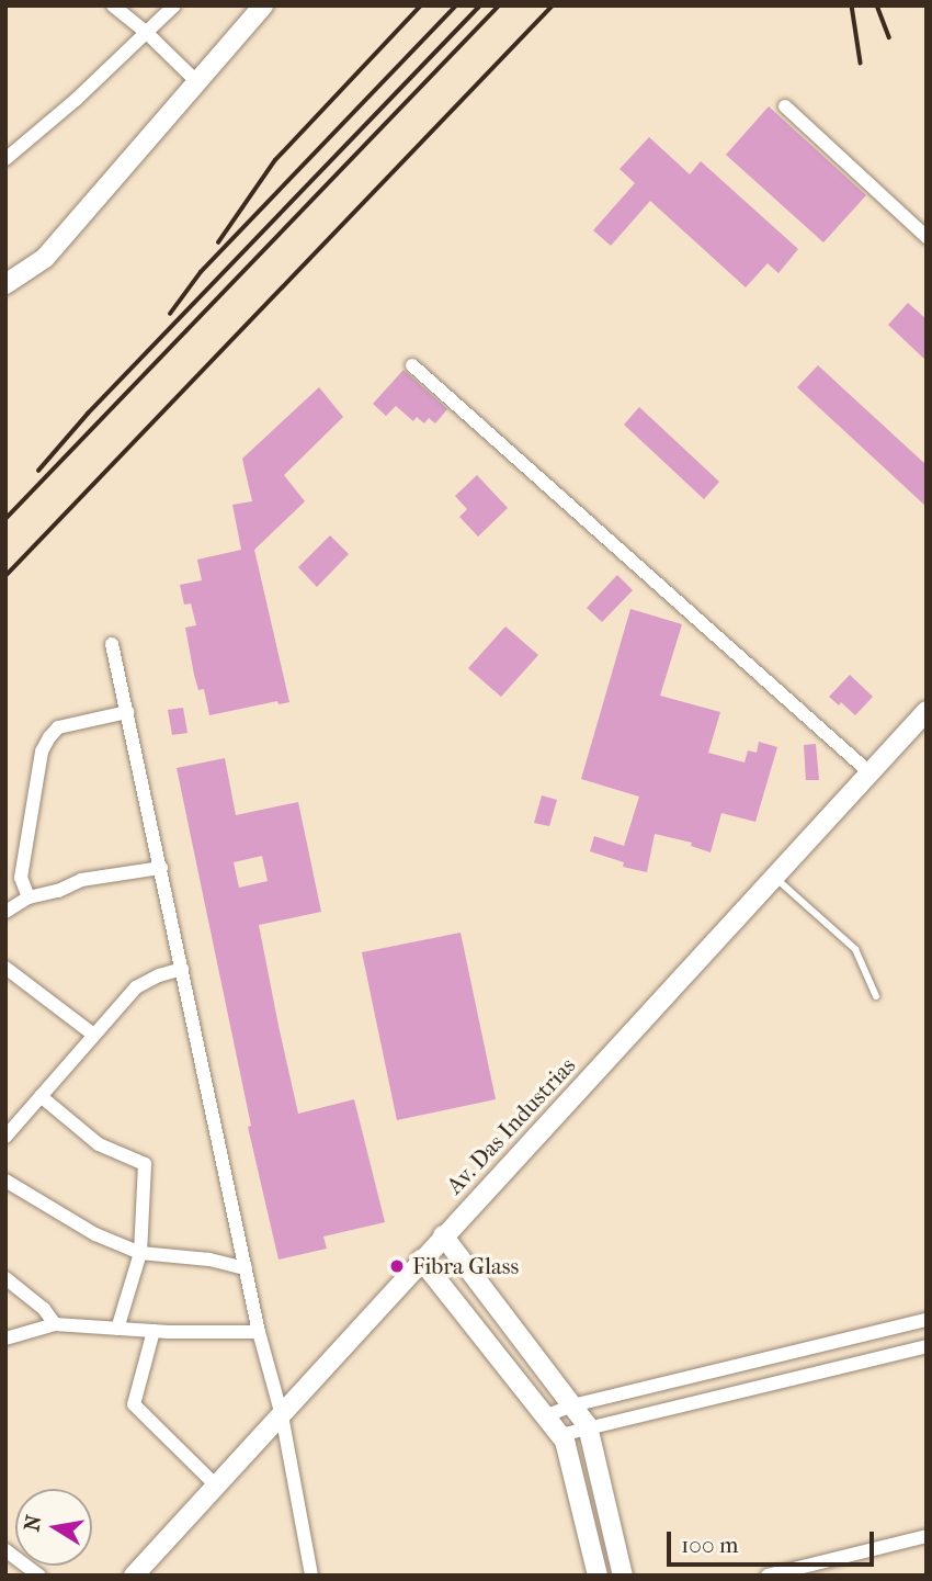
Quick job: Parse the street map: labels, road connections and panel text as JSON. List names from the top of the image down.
{
  "streets": {
    "main road": ["Av. Das Industrias"]
  },
  "places": ["Fibra Glass"],
  "scale_bar": "100 m",
  "north": "left"
}
